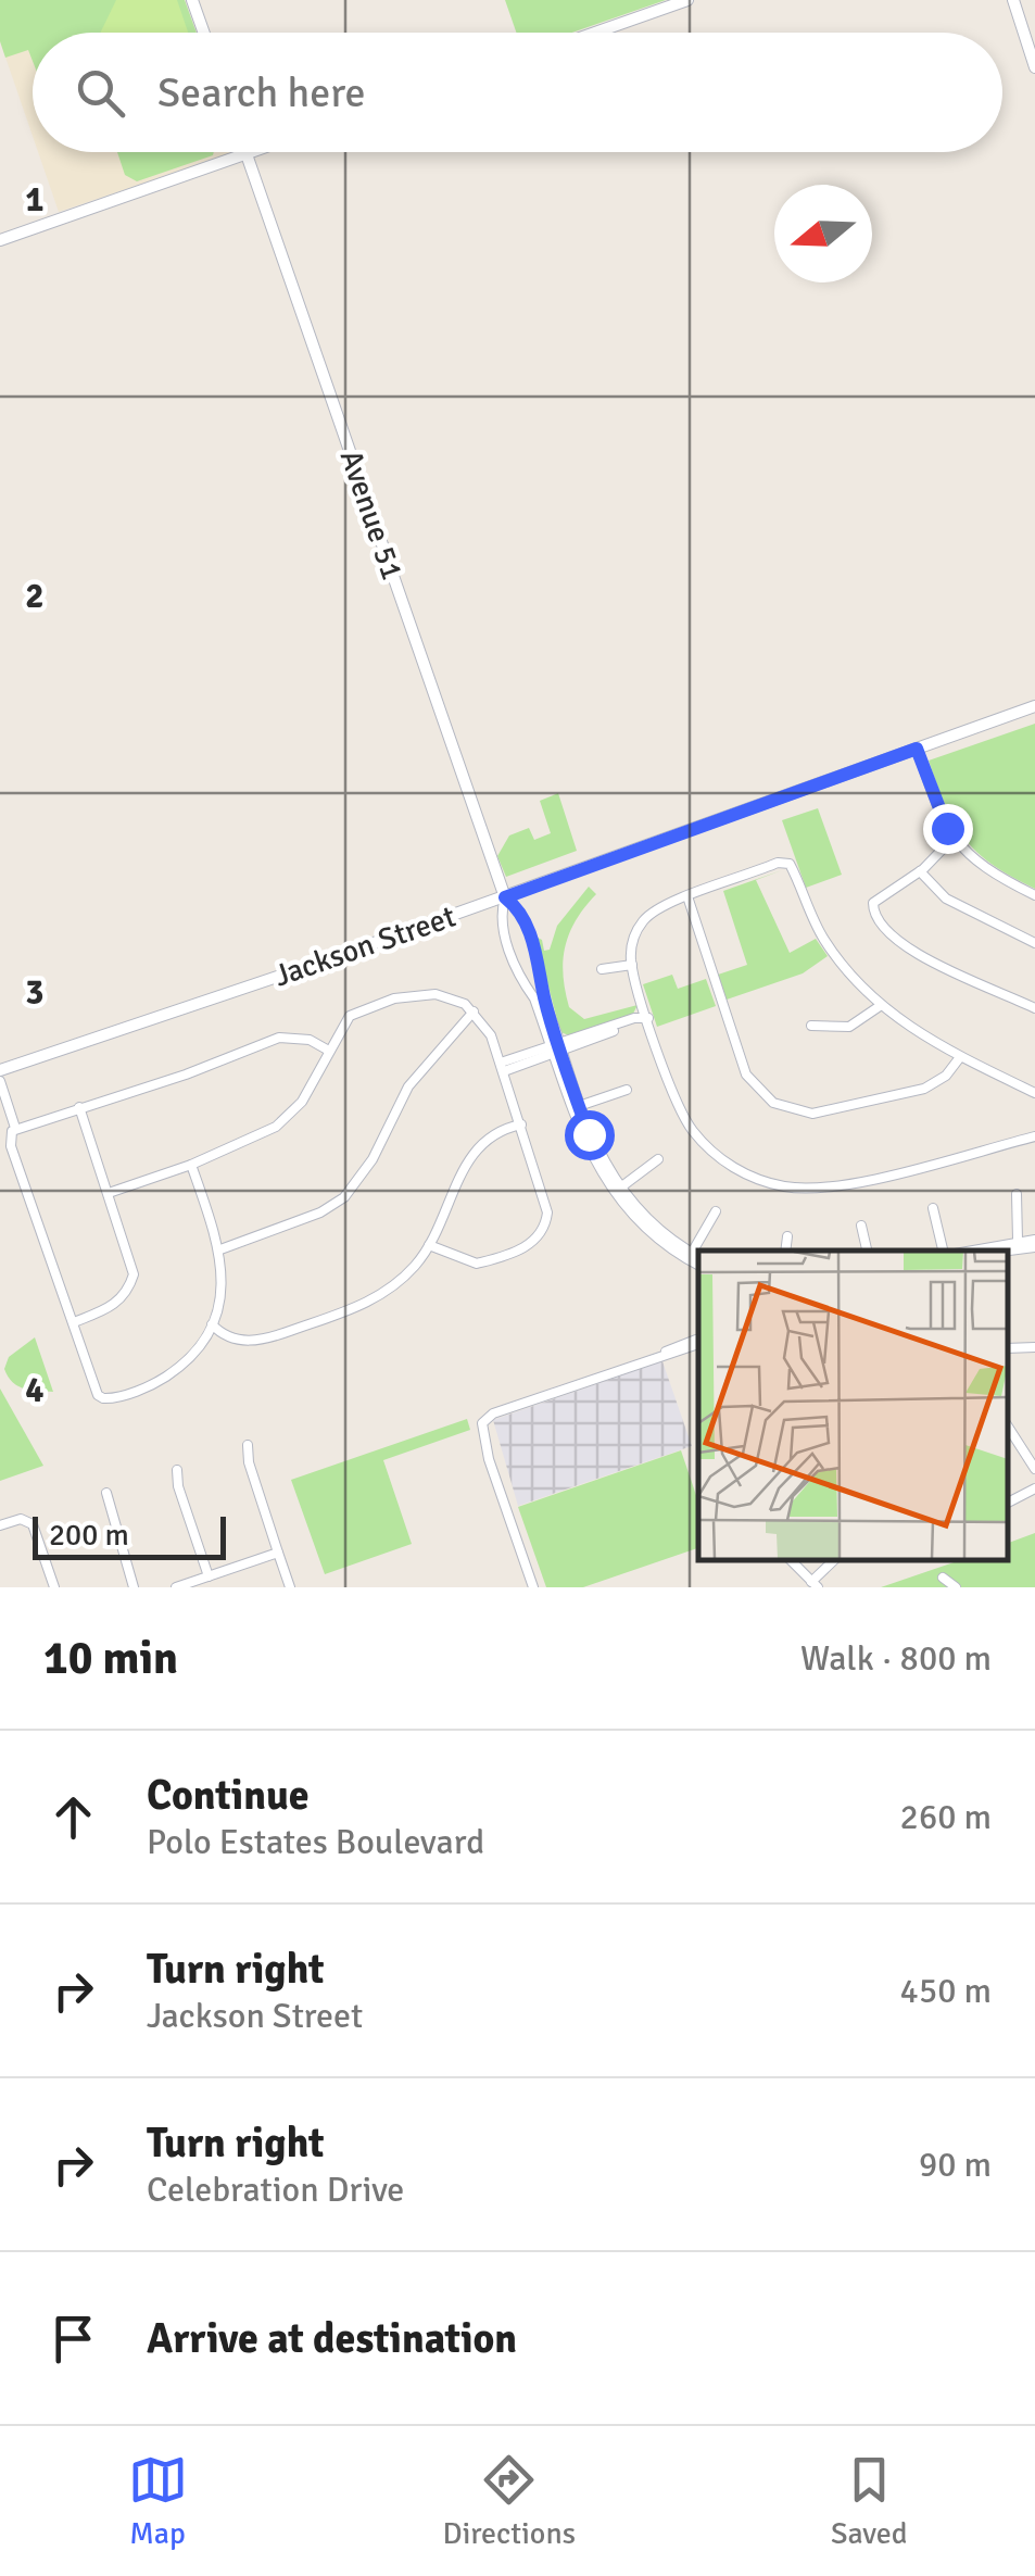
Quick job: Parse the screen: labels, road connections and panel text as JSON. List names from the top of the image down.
{
  "streets": {
    "street": ["Avenue 51", "Jackson Street"]
  },
  "crossings": [
    ["Avenue 51", "Jackson Street"]
  ],
  "scale_bar": "200 m",
  "north": "left",
  "page": {
    "search": "Search here",
    "scale": "200 m",
    "heading": ["10 min", "Walk · 800 m"],
    "list": [
      ["Continue", "Polo Estates Boulevard", "260 m"],
      ["Turn right", "Jackson Street", "450 m"],
      ["Turn right", "Celebration Drive", "90 m"],
      "Arrive at destination"
    ],
    "nav": ["Map", "Directions", "Saved"]
  },
  "grid": {
    "rows": [
      "1",
      "2",
      "3",
      "4"
    ]
  }
}
